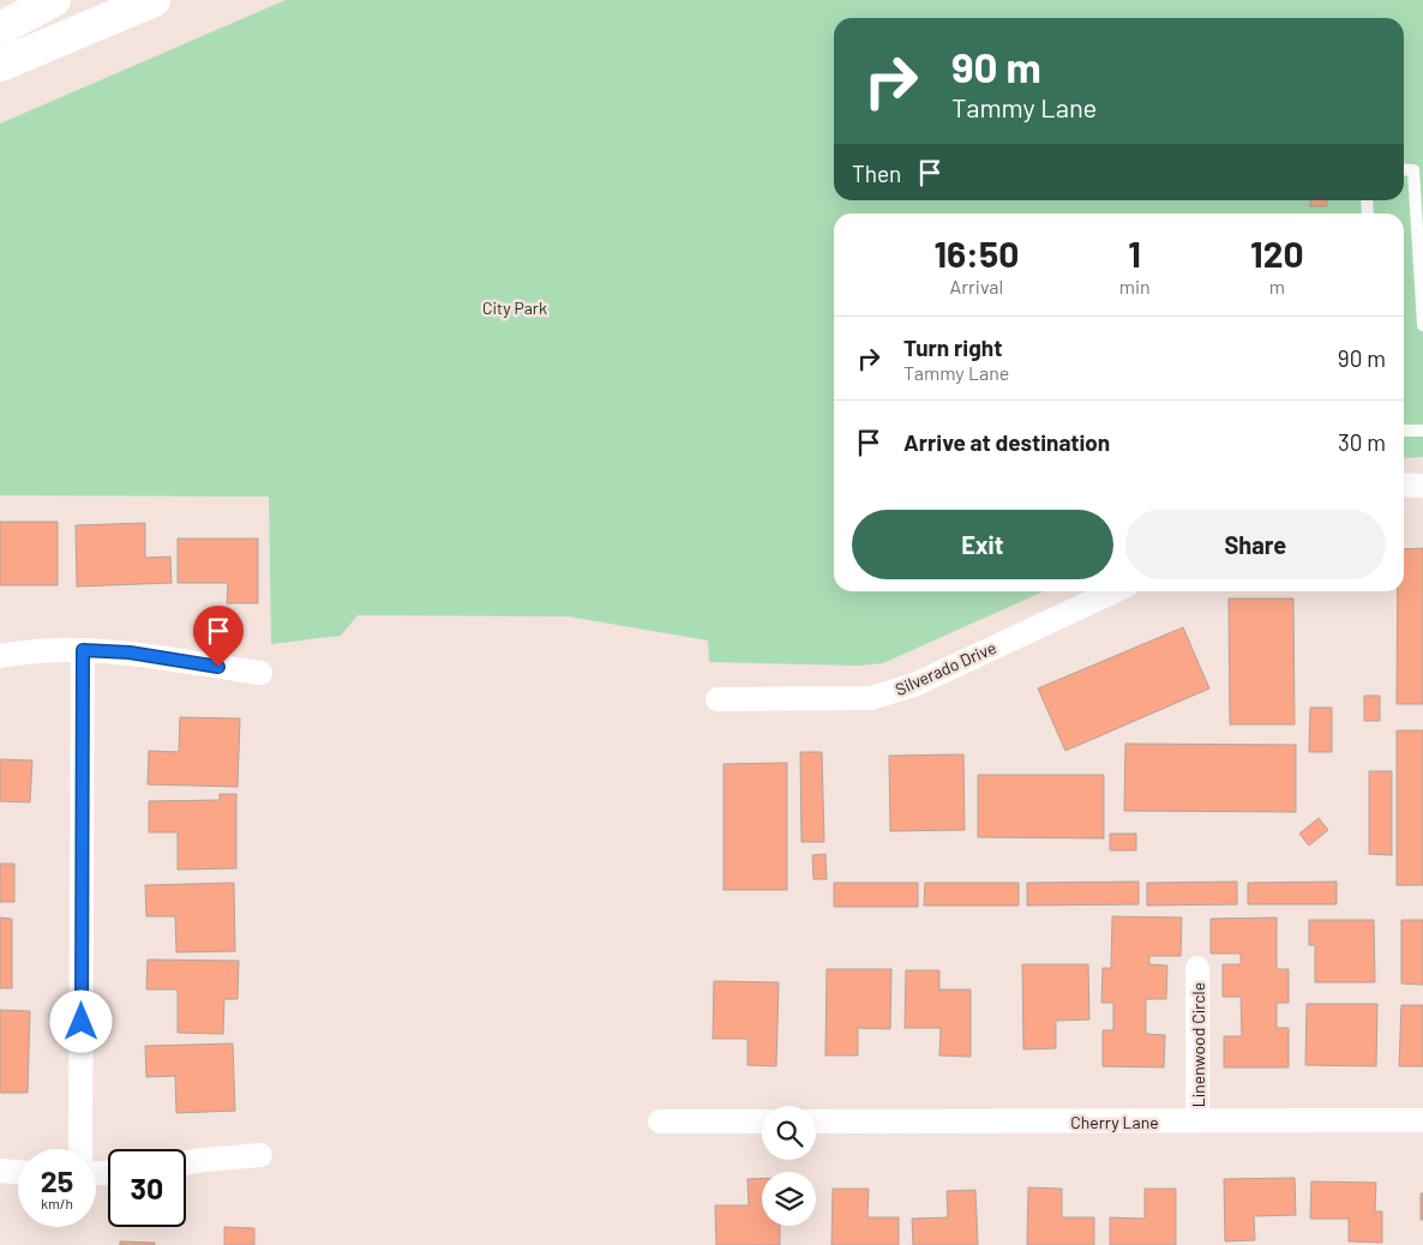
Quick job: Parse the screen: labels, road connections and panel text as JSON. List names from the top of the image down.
{
  "streets": {
    "street": ["Silverado Drive", "Linenwood Circle", "Cherry Lane"]
  },
  "crossings": [
    ["Linenwood Circle", "Cherry Lane"]
  ],
  "parks": ["City Park"],
  "page": {
    "turn": ["90 m", "Tammy Lane"],
    "then": "Then",
    "eta": [
      "16:50",
      "Arrival",
      "1",
      "min",
      "120",
      "m"
    ],
    "list": [
      {
        "name": "Turn right",
        "note": "Tammy Lane",
        "value": "90 m"
      },
      {
        "name": "Arrive at destination",
        "value": "30 m"
      }
    ],
    "buttons": ["Exit", "Share"],
    "speed": "25 km/h",
    "limit": "30"
  }
}
